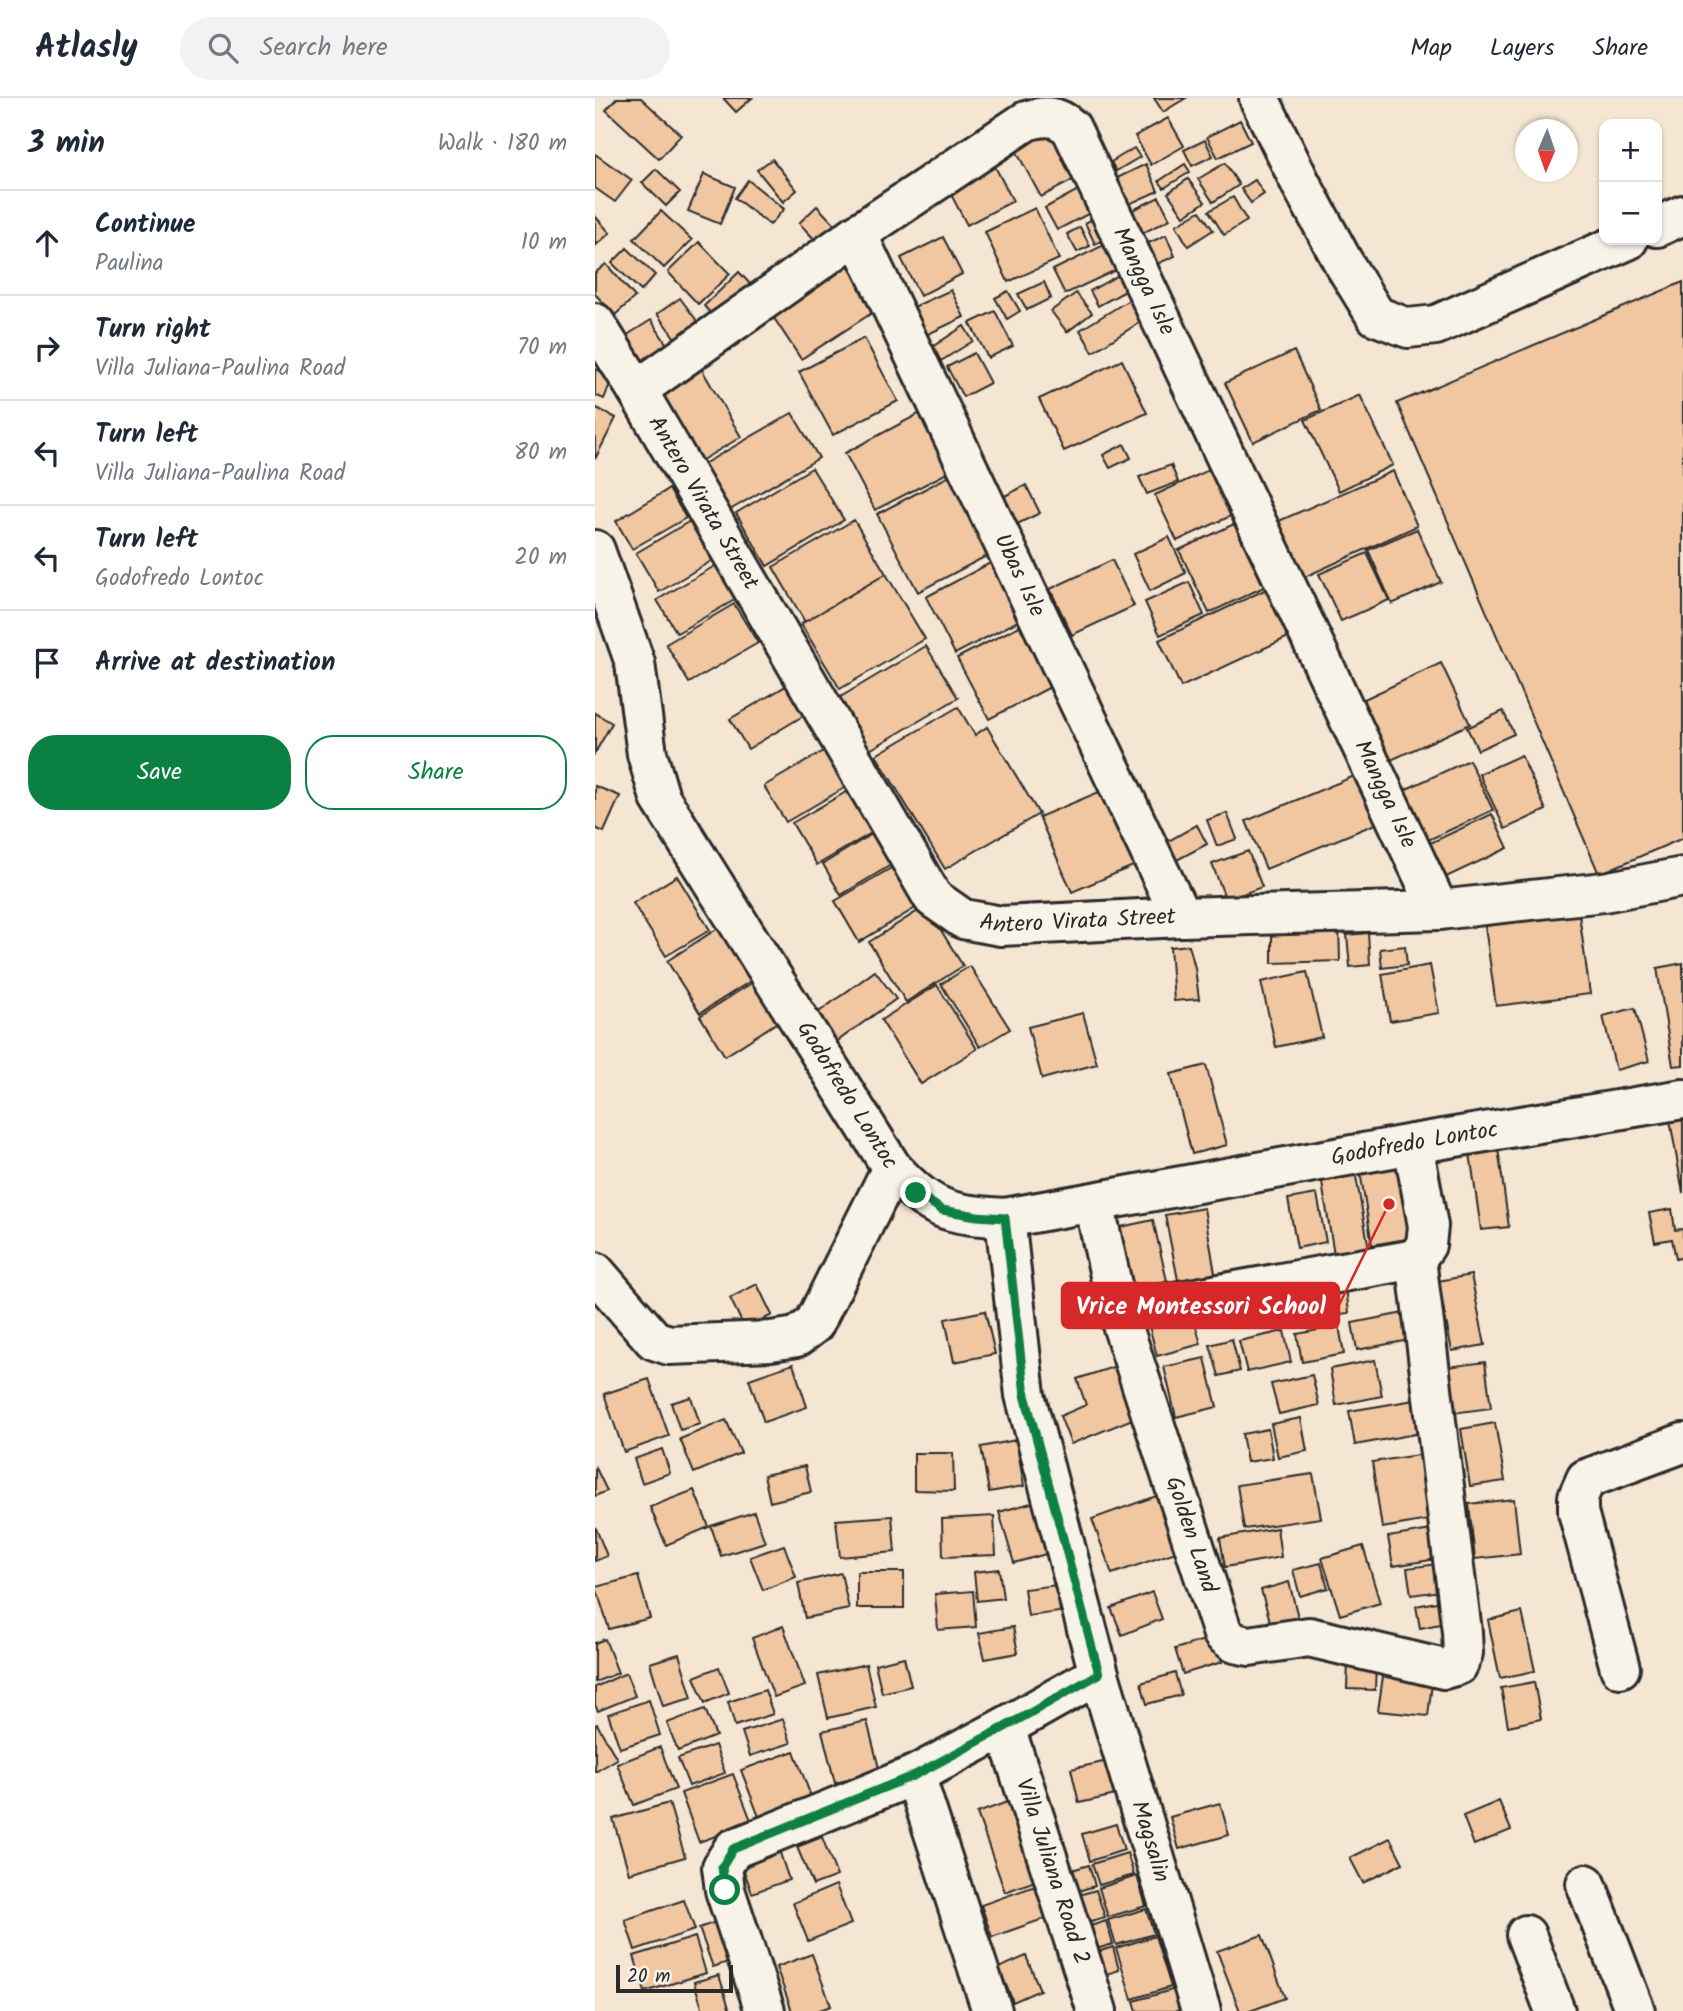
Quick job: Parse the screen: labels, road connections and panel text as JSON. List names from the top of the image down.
{
  "streets": {
    "street": [
      "Mangga Isle",
      "Antero Virata Street",
      "Ubas Isle",
      "Godofredo Lontoc",
      "Golden Land",
      "Magsalin",
      "Villa Juliana Road 2"
    ]
  },
  "crossings": [
    ["Mangga Isle", "Antero Virata Street"],
    ["Mangga Isle", "Ubas Isle"],
    ["Antero Virata Street", "Ubas Isle"],
    ["Godofredo Lontoc", "Golden Land"],
    ["Godofredo Lontoc", "Magsalin"]
  ],
  "places": ["Vrice Montessori School"],
  "scale_bar": "20 m",
  "north": "bottom",
  "page": {
    "header": "Atlasly",
    "search": "Search here",
    "nav": ["Map", "Layers", "Share"],
    "heading": ["3 min", "Walk · 180 m"],
    "map_buttons": ["+", "−"],
    "list": [
      ["Continue", "Paulina", "10 m"],
      ["Turn right", "Villa Juliana-Paulina Road", "70 m"],
      ["Turn left", "Villa Juliana-Paulina Road", "80 m"],
      ["Turn left", "Godofredo Lontoc", "20 m"],
      "Arrive at destination"
    ],
    "buttons": ["Save", "Share"],
    "scale": "20 m"
  }
}
